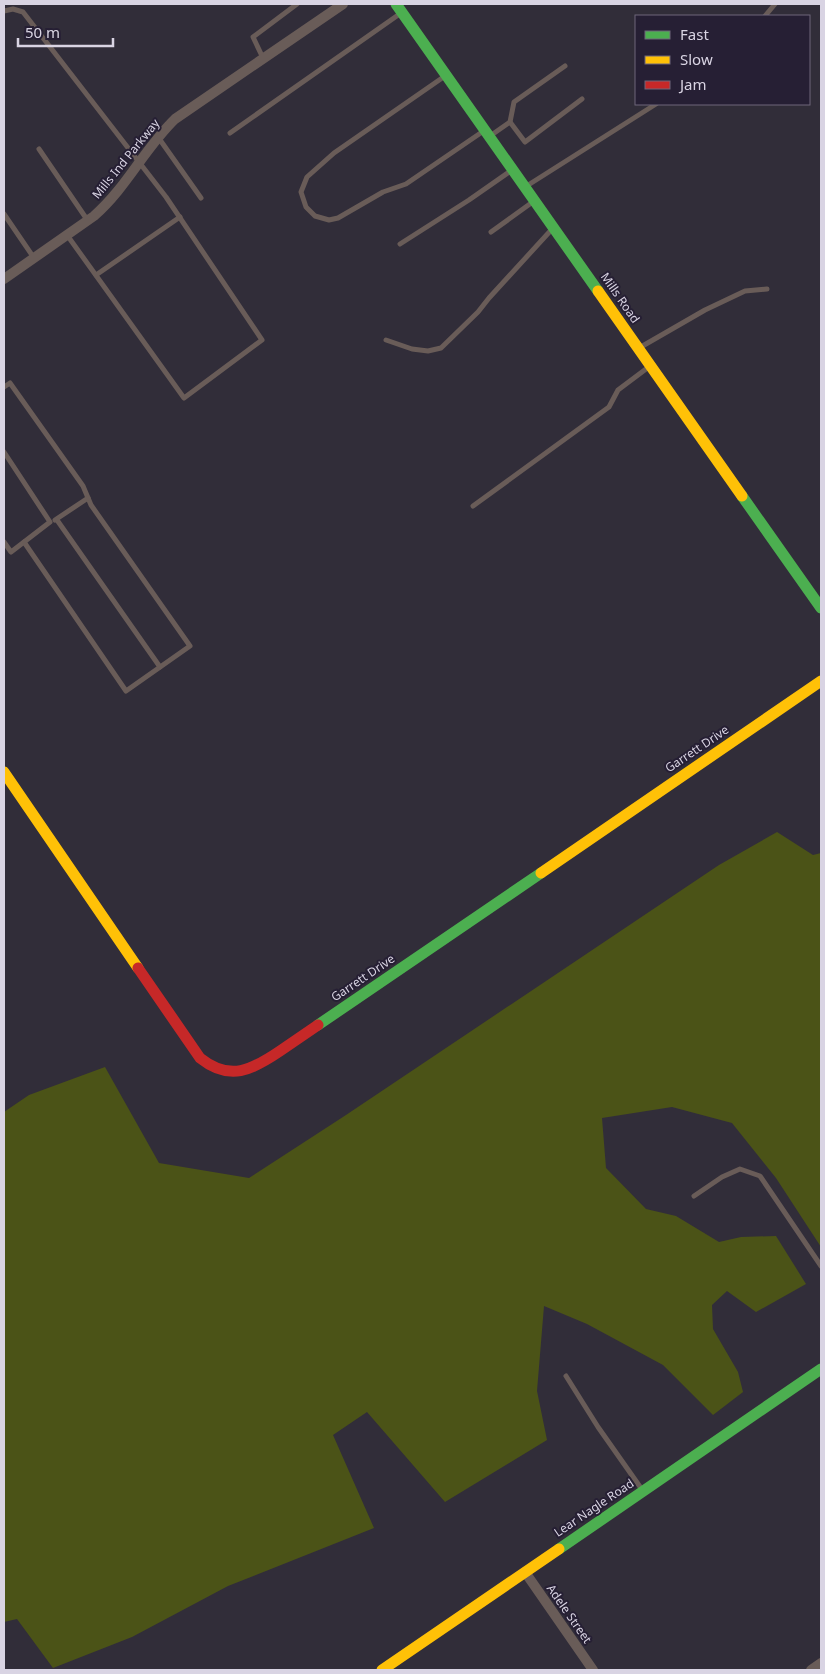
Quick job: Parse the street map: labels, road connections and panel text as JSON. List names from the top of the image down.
{
  "streets": {
    "street": [
      "Mills Ind Parkway",
      "Mills Road",
      "Garrett Drive",
      "Lear Nagle Road",
      "Adele Street"
    ]
  },
  "crossings": [
    ["Lear Nagle Road", "Adele Street"]
  ],
  "legend": ["Fast", "Slow", "Jam"],
  "scale_bar": "50 m"
}
